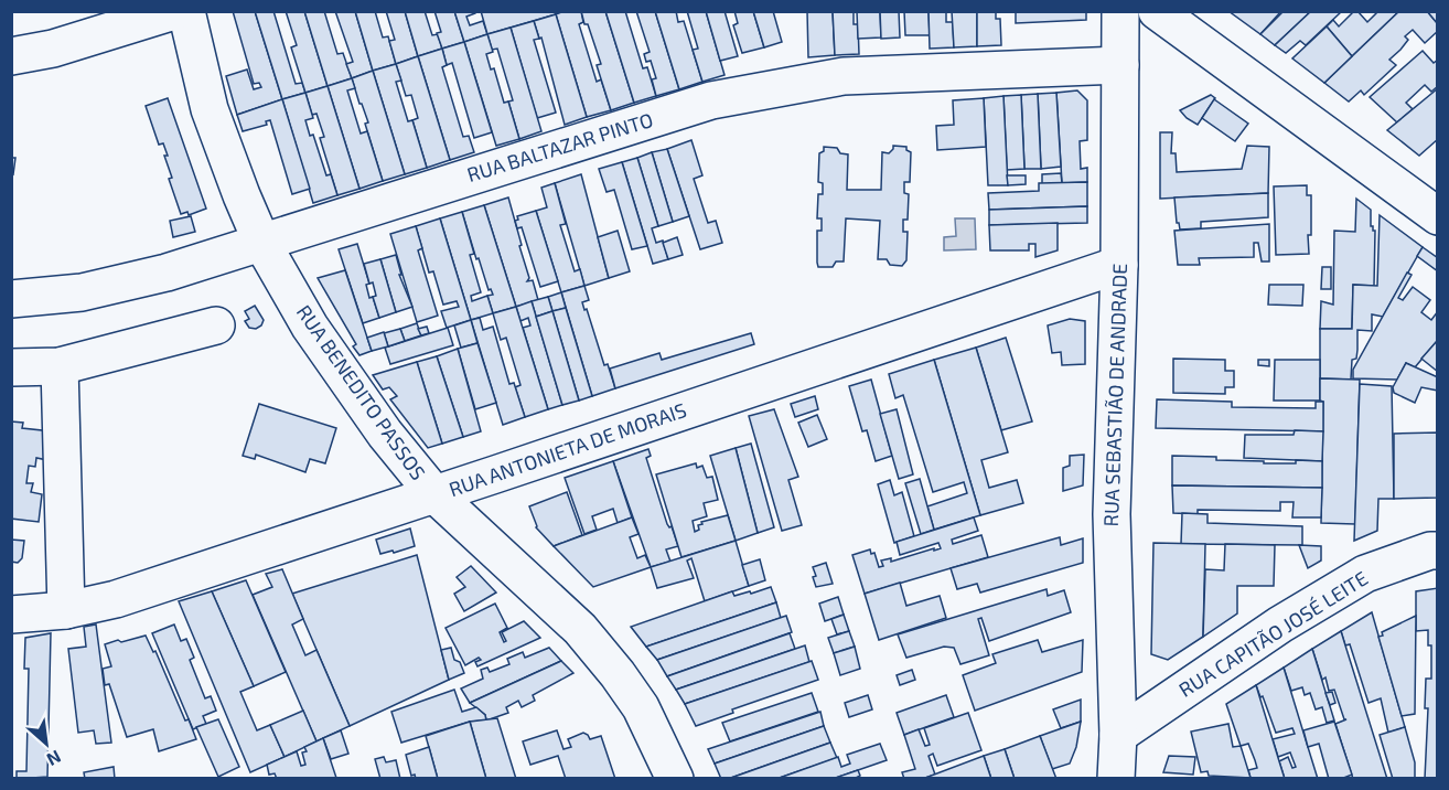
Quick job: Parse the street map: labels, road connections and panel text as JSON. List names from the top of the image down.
{
  "streets": {
    "street": [
      "RUA BALTAZAR PINTO",
      "RUA BENEDITO PASSOS",
      "RUA SEBASTIÃO DE ANDRADE",
      "RUA ANTONIETA DE MORAIS",
      "RUA CAPITÃO JOSÉ LEITE"
    ]
  },
  "crossings": [
    ["RUA BALTAZAR PINTO", "RUA BENEDITO PASSOS"],
    ["RUA BALTAZAR PINTO", "RUA SEBASTIÃO DE ANDRADE"],
    ["RUA BENEDITO PASSOS", "RUA ANTONIETA DE MORAIS"],
    ["RUA SEBASTIÃO DE ANDRADE", "RUA ANTONIETA DE MORAIS"],
    ["RUA SEBASTIÃO DE ANDRADE", "RUA CAPITÃO JOSÉ LEITE"]
  ],
  "north": "bottom right"
}
